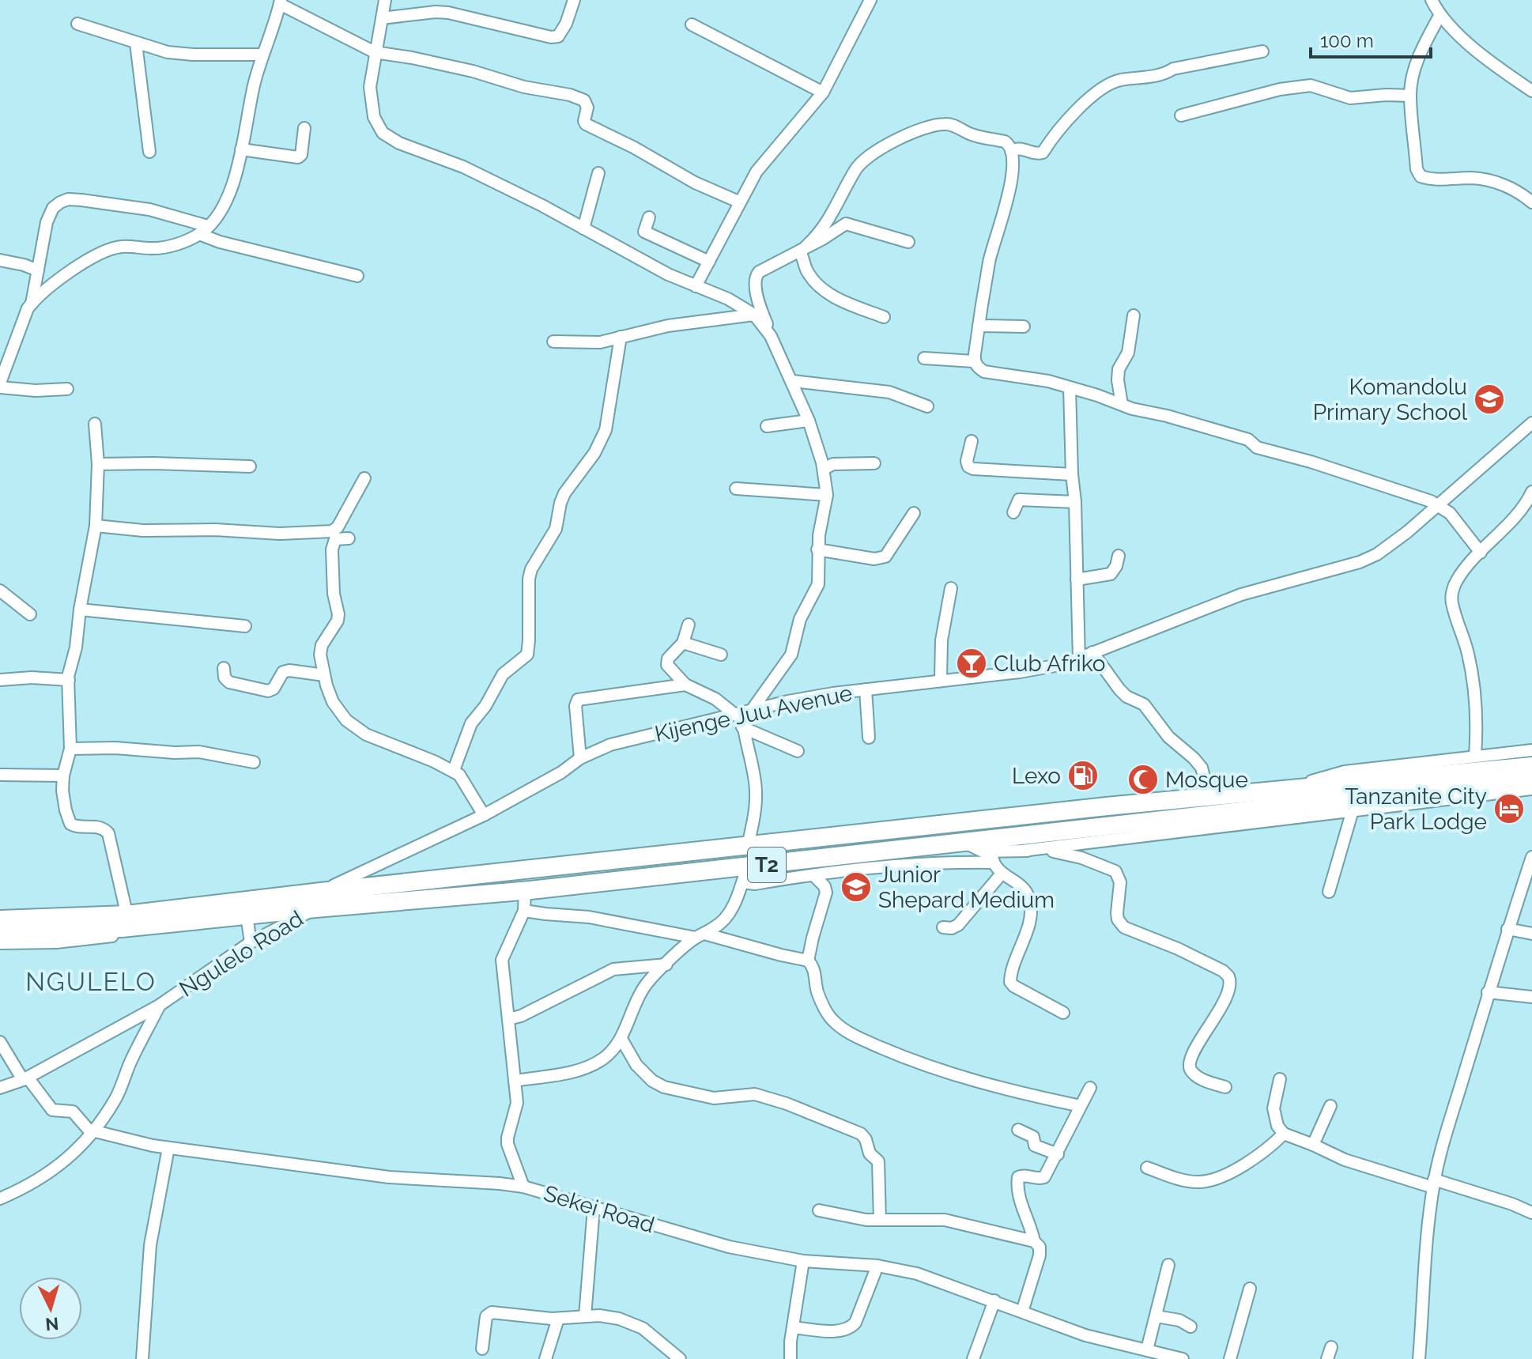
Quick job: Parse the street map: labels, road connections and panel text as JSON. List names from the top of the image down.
{
  "streets": {
    "highway": ["T2"],
    "street": ["Kijenge Juu Avenue", "Ngulelo Road", "Sekei Road"]
  },
  "crossings": [
    ["Kijenge Juu Avenue", "T2"],
    ["Kijenge Juu Avenue", "Ngulelo Road"],
    ["T2", "Ngulelo Road"],
    ["Ngulelo Road", "Sekei Road"]
  ],
  "districts": ["NGULELO"],
  "places": {
    "school or university": ["Komandolu Primary School", "Junior Shepard Medium"],
    "bar": ["Club Afriko"],
    "fuel station": ["Lexo"],
    "mosque": ["Mosque"],
    "hotel": ["Tanzanite City Park Lodge"]
  },
  "scale_bar": "100 m",
  "north": "bottom"
}
